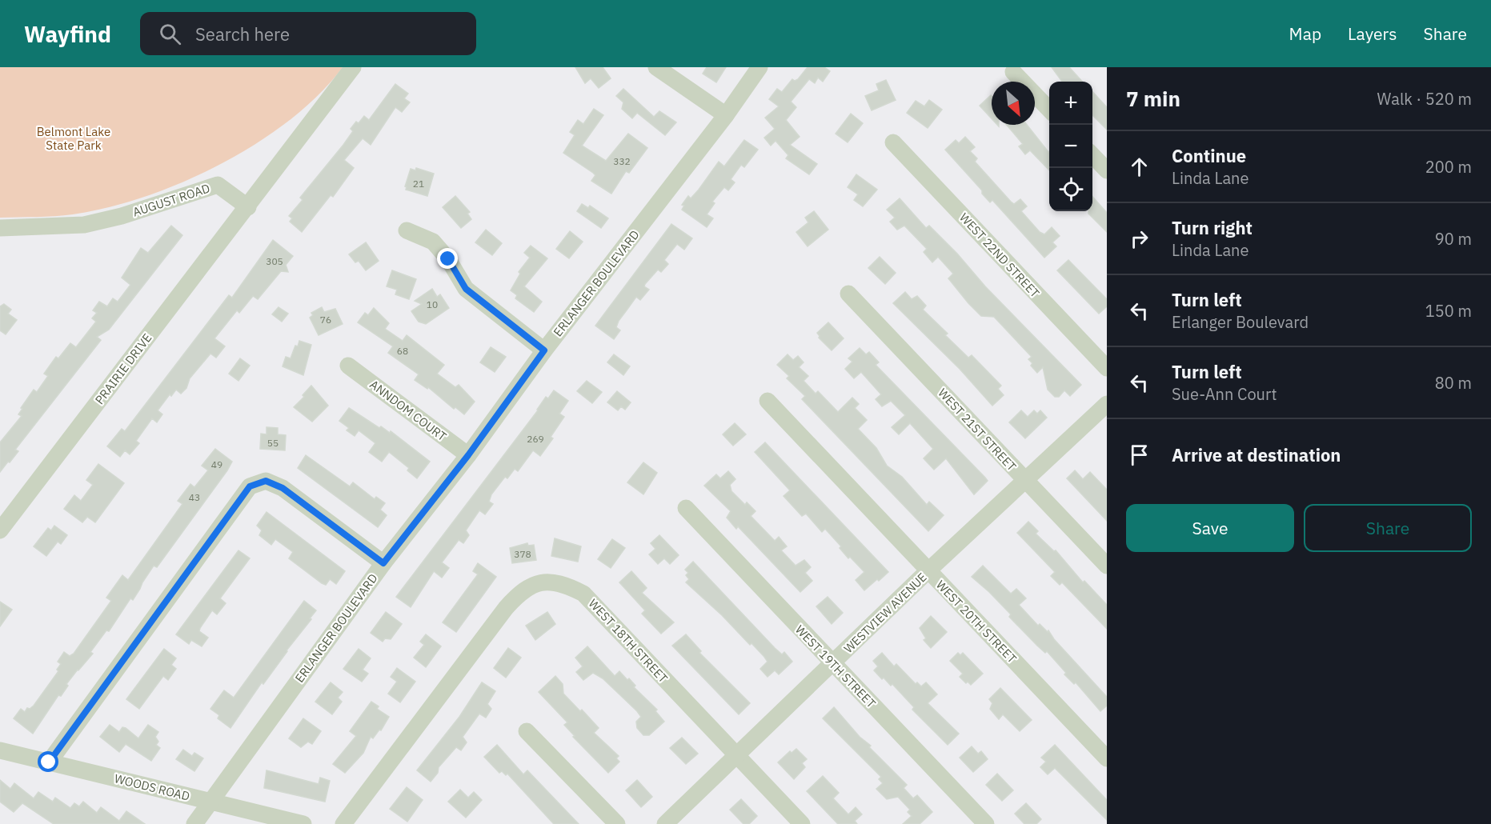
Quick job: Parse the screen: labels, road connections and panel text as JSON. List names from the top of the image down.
{
  "streets": {
    "street": [
      "AUGUST ROAD",
      "WEST 22ND STREET",
      "ERLANGER BOULEVARD",
      "PRAIRIE DRIVE",
      "ANNDOM COURT",
      "WEST 21ST STREET",
      "WESTVIEW AVENUE",
      "WEST 20TH STREET",
      "WEST 18TH STREET",
      "WEST 19TH STREET",
      "WOODS ROAD"
    ]
  },
  "crossings": [
    ["AUGUST ROAD", "PRAIRIE DRIVE"],
    ["ERLANGER BOULEVARD", "ANNDOM COURT"],
    ["ERLANGER BOULEVARD", "WOODS ROAD"],
    ["WEST 21ST STREET", "WESTVIEW AVENUE"],
    ["WESTVIEW AVENUE", "WEST 20TH STREET"],
    ["WESTVIEW AVENUE", "WEST 18TH STREET"],
    ["WESTVIEW AVENUE", "WEST 19TH STREET"]
  ],
  "parks": ["Belmont Lake State Park"],
  "house_numbers": [
    "332",
    "21",
    "305",
    "10",
    "76",
    "68",
    "269",
    "55",
    "49",
    "43",
    "378"
  ],
  "north": "bottom right",
  "page": {
    "header": "Wayfind",
    "search": "Search here",
    "nav": ["Map", "Layers", "Share"],
    "heading": ["7 min", "Walk · 520 m"],
    "map_buttons": ["+", "−"],
    "list": [
      ["Continue", "Linda Lane", "200 m"],
      ["Turn right", "Linda Lane", "90 m"],
      ["Turn left", "Erlanger Boulevard", "150 m"],
      ["Turn left", "Sue-Ann Court", "80 m"],
      "Arrive at destination"
    ],
    "buttons": ["Save", "Share"]
  }
}
